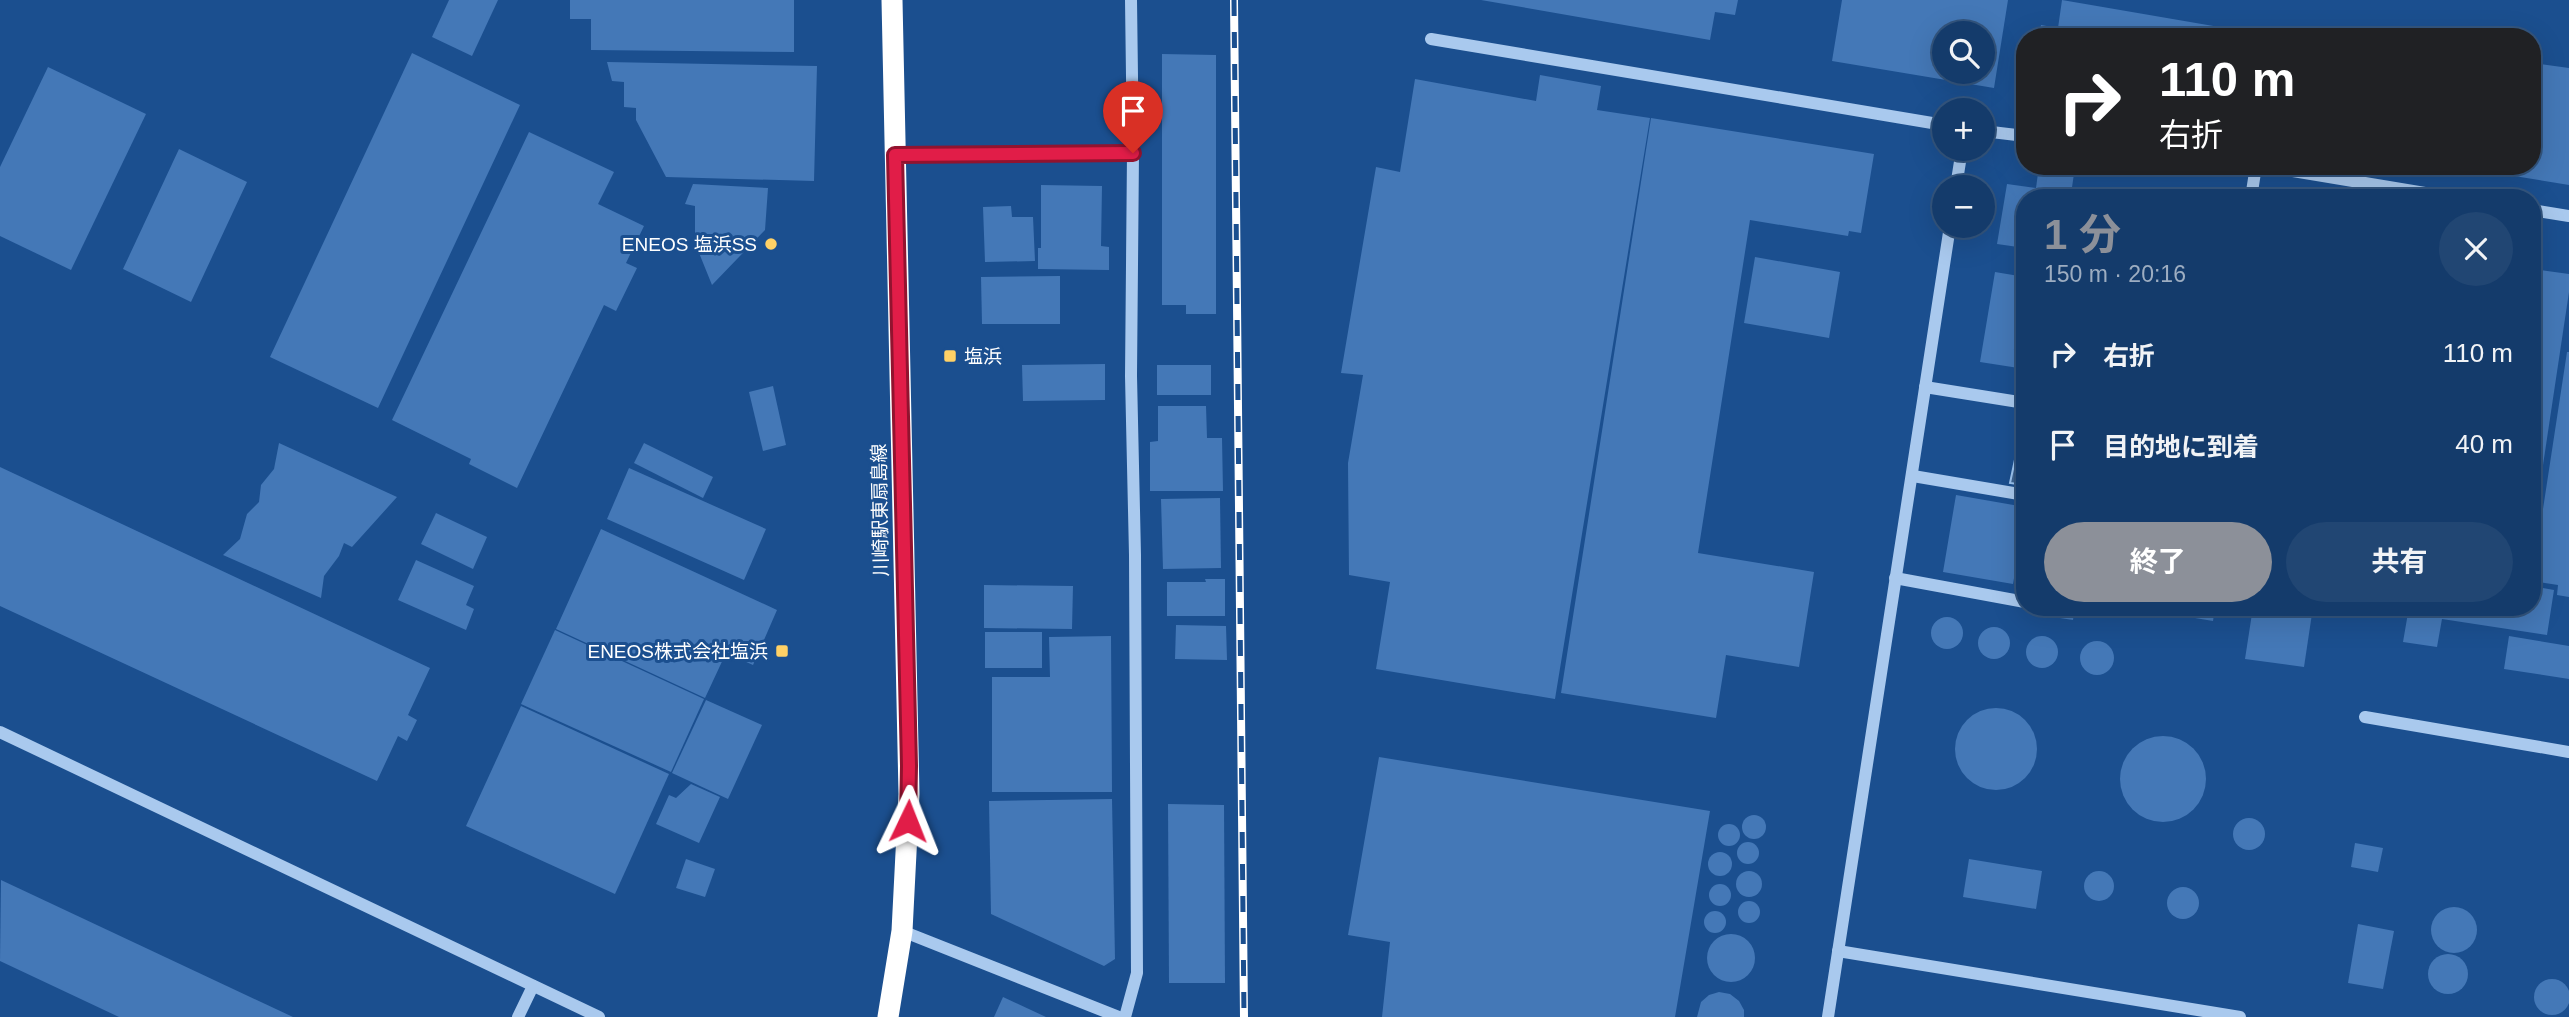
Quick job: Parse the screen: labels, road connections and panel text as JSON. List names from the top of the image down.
{
  "streets": {
    "highway": ["川崎駅東扇島線"]
  },
  "places": {
    "other": ["ENEOS 塩浜SS"],
    "transit": ["塩浜", "ENEOS株式会社塩浜"]
  },
  "page": {
    "map_buttons": ["+", "−"],
    "turn": ["110 m", "右折"],
    "heading": ["1 分", "150 m · 20:16"],
    "list": [
      {
        "name": "右折",
        "value": "110 m"
      },
      {
        "name": "目的地に到着",
        "value": "40 m"
      }
    ],
    "buttons": ["終了", "共有"]
  }
}
